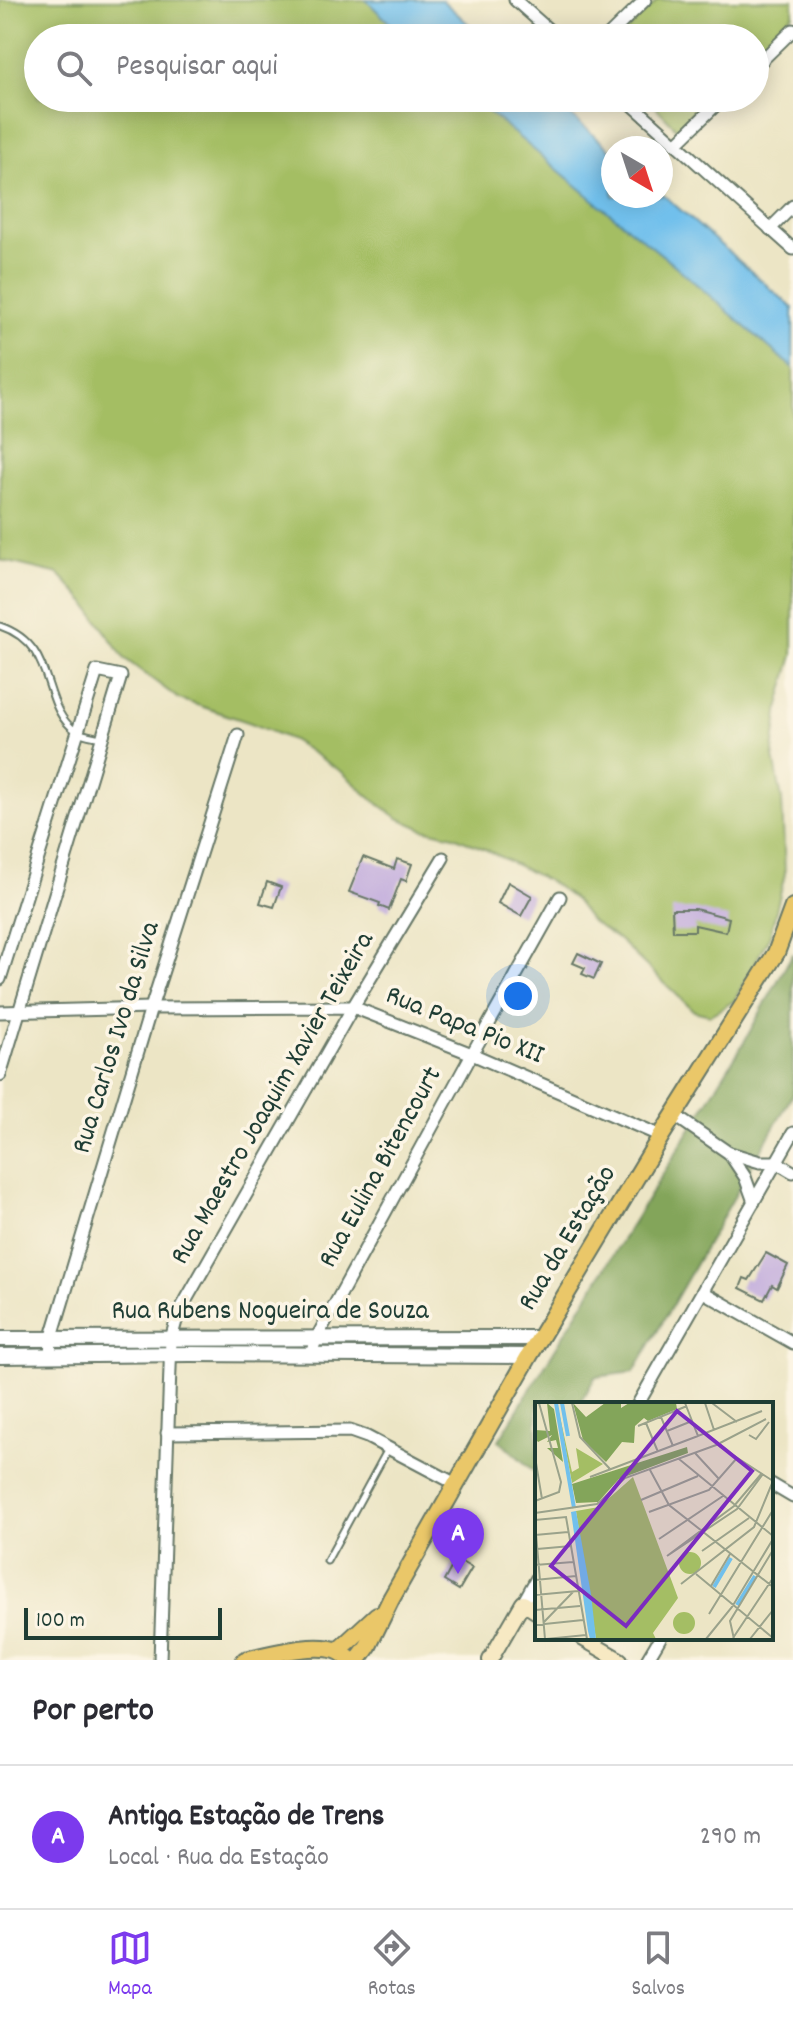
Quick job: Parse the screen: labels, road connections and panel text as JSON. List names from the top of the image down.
{
  "streets": {
    "main road": ["Rua da Estação"],
    "street": [
      "Rua Papa Pio XII",
      "Rua Carlos Ivo da Silva",
      "Rua Maestro Joaquim Xavier Teixeira",
      "Rua Eulina Bitencourt",
      "Rua Rubens Nogueira de Souza"
    ]
  },
  "crossings": [
    ["Rua Papa Pio XII", "Rua Carlos Ivo da Silva"],
    ["Rua Papa Pio XII", "Rua Maestro Joaquim Xavier Teixeira"],
    ["Rua Papa Pio XII", "Rua Eulina Bitencourt"],
    ["Rua Papa Pio XII", "Rua da Estação"],
    ["Rua Carlos Ivo da Silva", "Rua Rubens Nogueira de Souza"],
    ["Rua Maestro Joaquim Xavier Teixeira", "Rua Rubens Nogueira de Souza"],
    ["Rua Eulina Bitencourt", "Rua Rubens Nogueira de Souza"],
    ["Rua da Estação", "Rua Rubens Nogueira de Souza"]
  ],
  "scale_bar": "100 m",
  "north": "bottom right",
  "page": {
    "search": "Pesquisar aqui",
    "pins": "A",
    "scale": "100 m",
    "heading": "Por perto",
    "list": [
      {
        "mark": "A",
        "name": "Antiga Estação de Trens",
        "note": "Local · Rua da Estação",
        "value": "290 m"
      }
    ],
    "nav": ["Mapa", "Rotas", "Salvos"]
  }
}
